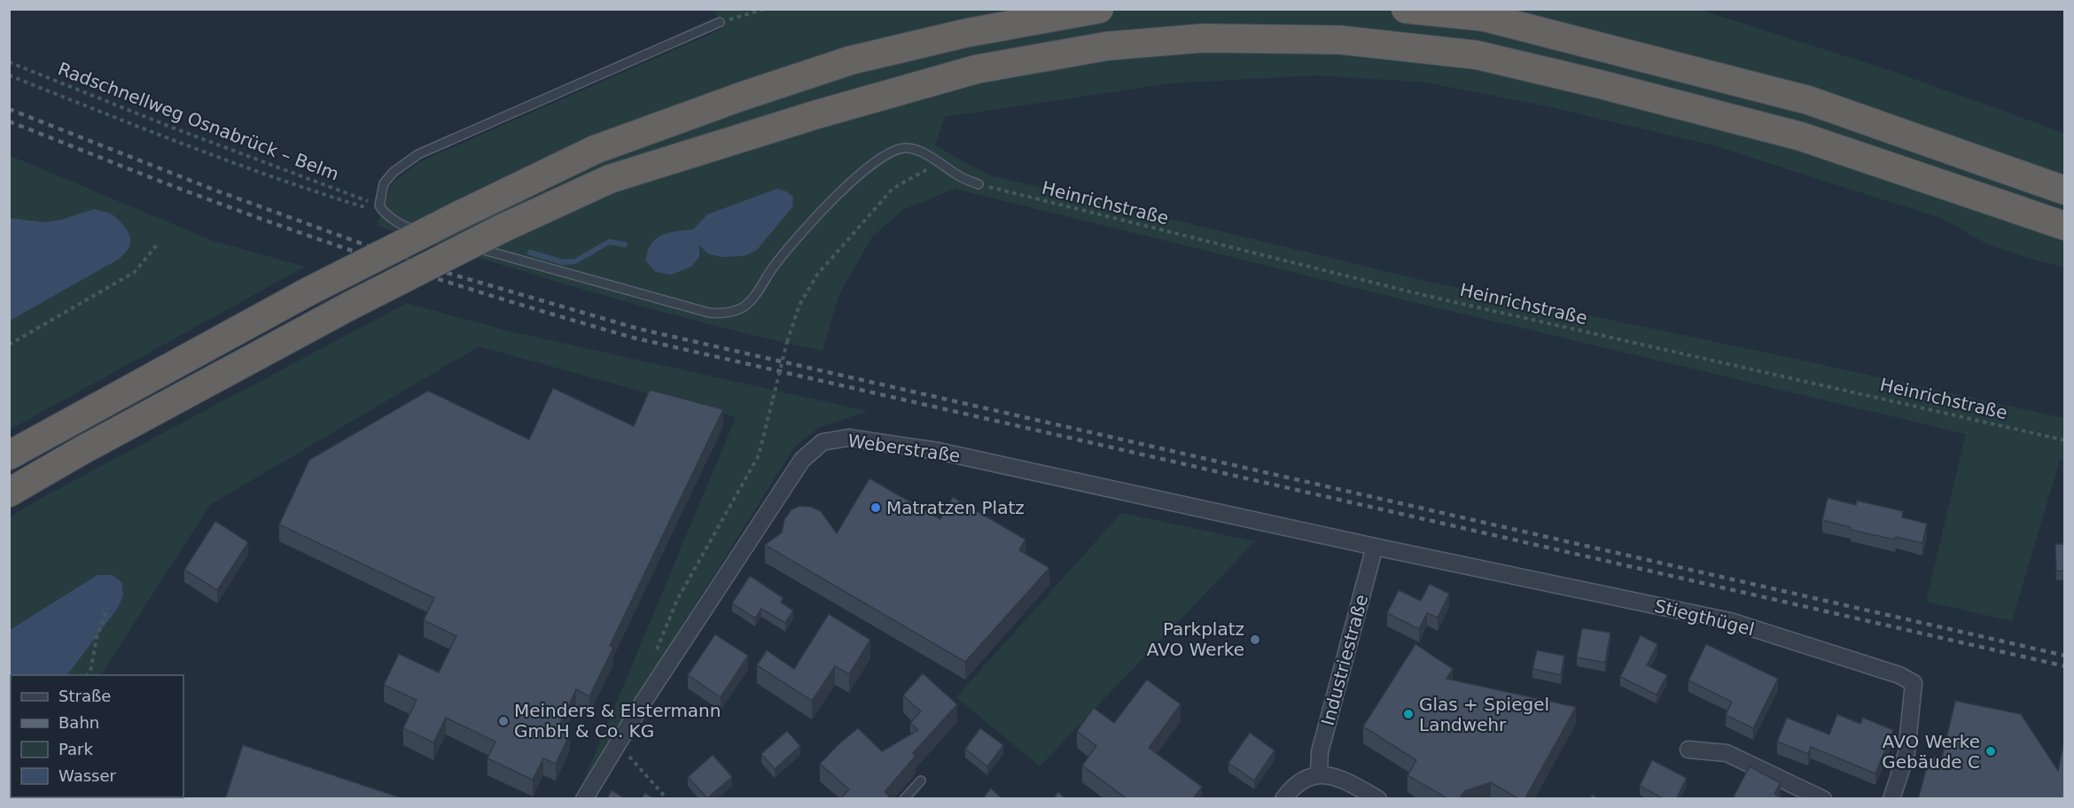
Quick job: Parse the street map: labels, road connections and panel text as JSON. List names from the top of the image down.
{
  "streets": {
    "street": ["Weberstraße", "Stiegthügel", "Industriestraße"],
    "path": ["Radschnellweg Osnabrück – Belm", "Heinrichstraße"]
  },
  "crossings": [
    ["Weberstraße", "Stiegthügel"],
    ["Weberstraße", "Industriestraße"],
    ["Stiegthügel", "Industriestraße"]
  ],
  "places": [
    "Matratzen Platz",
    "Parkplatz AVO Werke",
    "Glas + Spiegel Landwehr",
    "Meinders & Elstermann GmbH & Co. KG",
    "AVO Werke Gebäude C"
  ],
  "legend": [
    "Straße",
    "Bahn",
    "Park",
    "Wasser"
  ]
}
